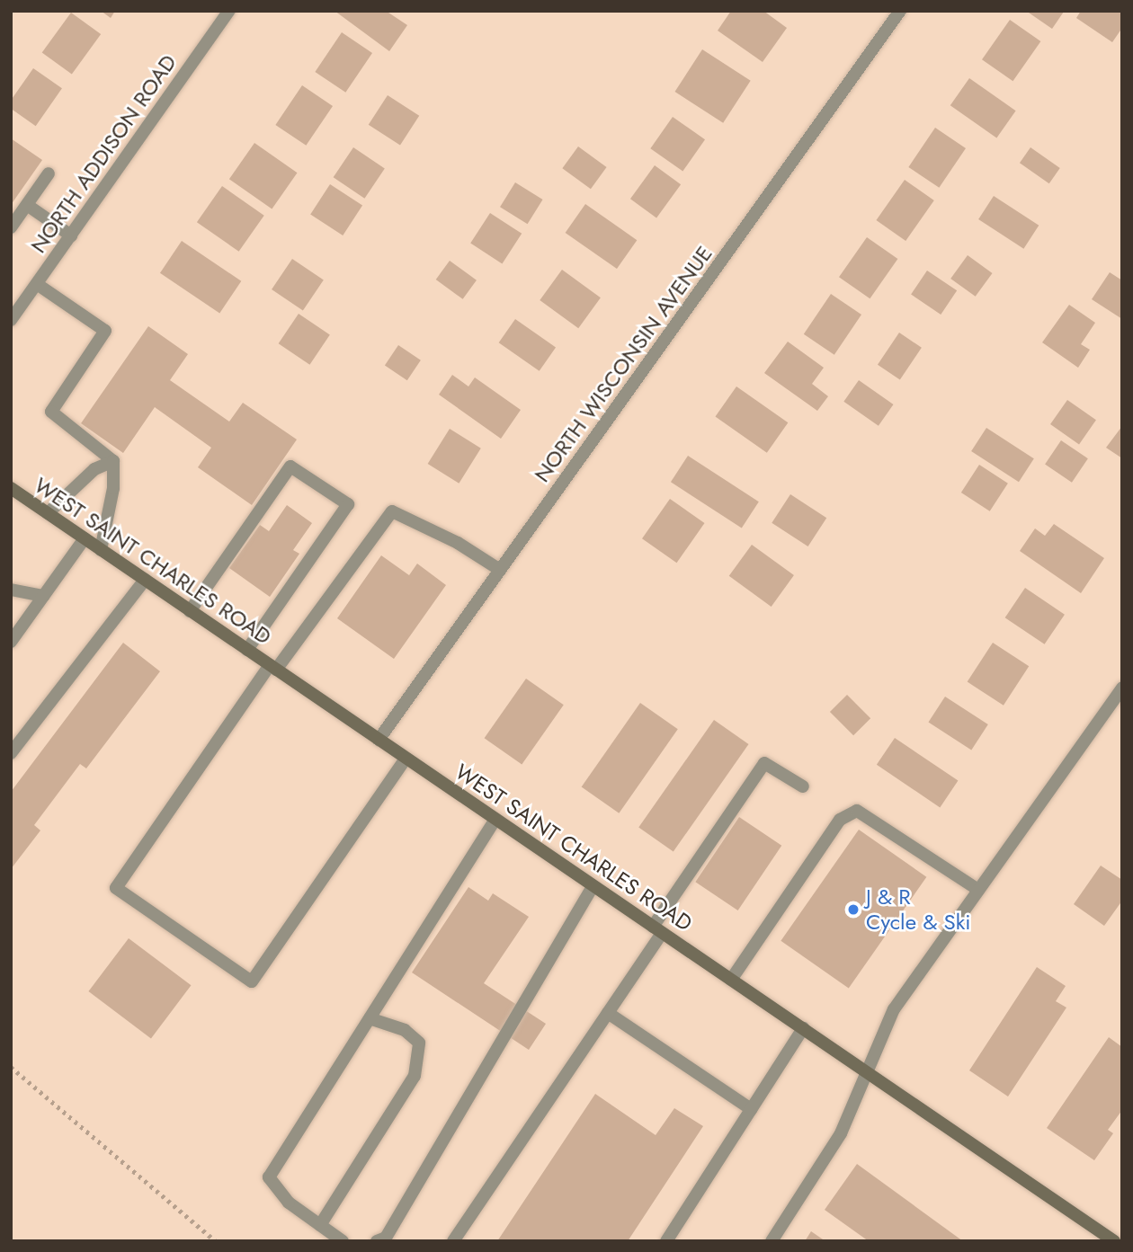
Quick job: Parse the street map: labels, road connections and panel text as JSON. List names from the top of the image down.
{
  "streets": {
    "main road": ["WEST SAINT CHARLES ROAD"],
    "street": ["NORTH ADDISON ROAD", "NORTH WISCONSIN AVENUE"]
  },
  "crossings": [
    ["NORTH WISCONSIN AVENUE", "WEST SAINT CHARLES ROAD"]
  ],
  "places": ["J & R Cycle & Ski"]
}
